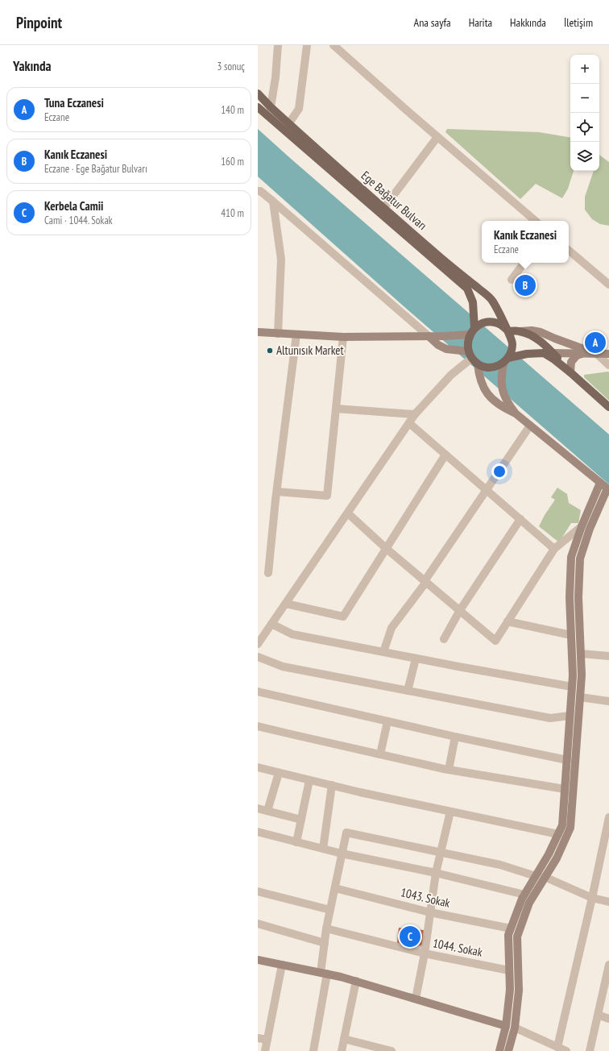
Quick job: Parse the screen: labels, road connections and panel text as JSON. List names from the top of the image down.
{
  "streets": {
    "main road": ["Ege Bağatur Bulvarı"],
    "street": ["1043. Sokak", "1044. Sokak"]
  },
  "places": ["Altunısık Market"],
  "page": {
    "header": "Pinpoint",
    "nav": [
      "Ana sayfa",
      "Harita",
      "Hakkında",
      "İletişim"
    ],
    "heading": ["Yakında", "3 sonuç"],
    "map_buttons": ["+", "−"],
    "list": [
      {
        "mark": "A",
        "name": "Tuna Eczanesi",
        "note": "Eczane",
        "value": "140 m"
      },
      {
        "mark": "B",
        "name": "Kanık Eczanesi",
        "note": "Eczane · Ege Bağatur Bulvarı",
        "value": "160 m"
      },
      {
        "mark": "C",
        "name": "Kerbela Camii",
        "note": "Cami · 1044. Sokak",
        "value": "410 m"
      }
    ],
    "popup": ["Kanık Eczanesi", "Eczane"],
    "pins": ["B", "A", "C"]
  }
}
